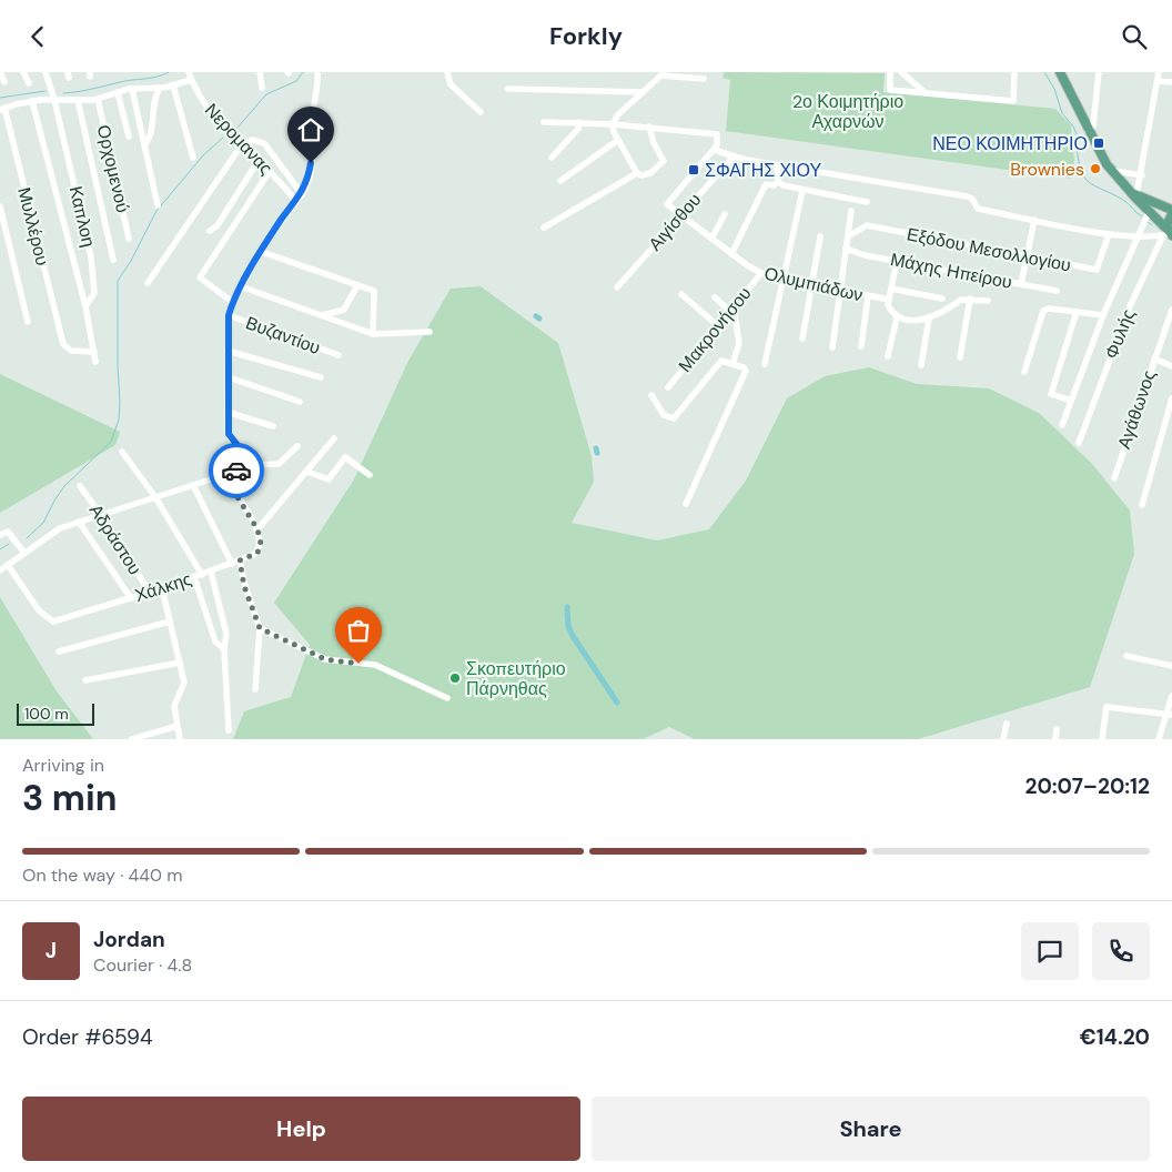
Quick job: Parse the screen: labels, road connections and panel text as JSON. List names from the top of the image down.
{
  "streets": {
    "street": [
      "Νερομανας",
      "Ορχομενού",
      "Καπλοη",
      "Αιγίσθου",
      "Μυλλέρου",
      "Εξόδου Μεσολλογίου",
      "Μάχης Ηπείρου",
      "Ολυμπιάδων",
      "Μακρονήσου",
      "Φυλής",
      "Βυζαντίου",
      "Αγάθωνος",
      "Αδράστου",
      "Χάλκης"
    ]
  },
  "crossings": [
    ["Καπλοη", "Μυλλέρου"],
    ["Αιγίσθου", "Ολυμπιάδων"],
    ["Ολυμπιάδων", "Μακρονήσου"],
    ["Αδράστου", "Χάλκης"]
  ],
  "parks": ["2ο Κοιμητήριο Αχαρνών"],
  "places": {
    "transit": ["ΝΕΟ ΚΟΙΜΗΤΗΡΙΟ", "ΣΦΑΓΗΣ ΧΙΟΥ"],
    "other": ["Brownies", "Σκοπευτήριο Πάρνηθας"]
  },
  "scale_bar": "100 m",
  "page": {
    "header": "Forkly",
    "scale": "100 m",
    "heading": ["3 min", "Arriving in", "20:07–20:12"],
    "panel": [
      "Jordan",
      "Courier · 4.8",
      "Order #6594",
      "€14.20"
    ],
    "bar": "On the way · 440 m",
    "round": "J",
    "buttons": ["Help", "Share"]
  }
}
